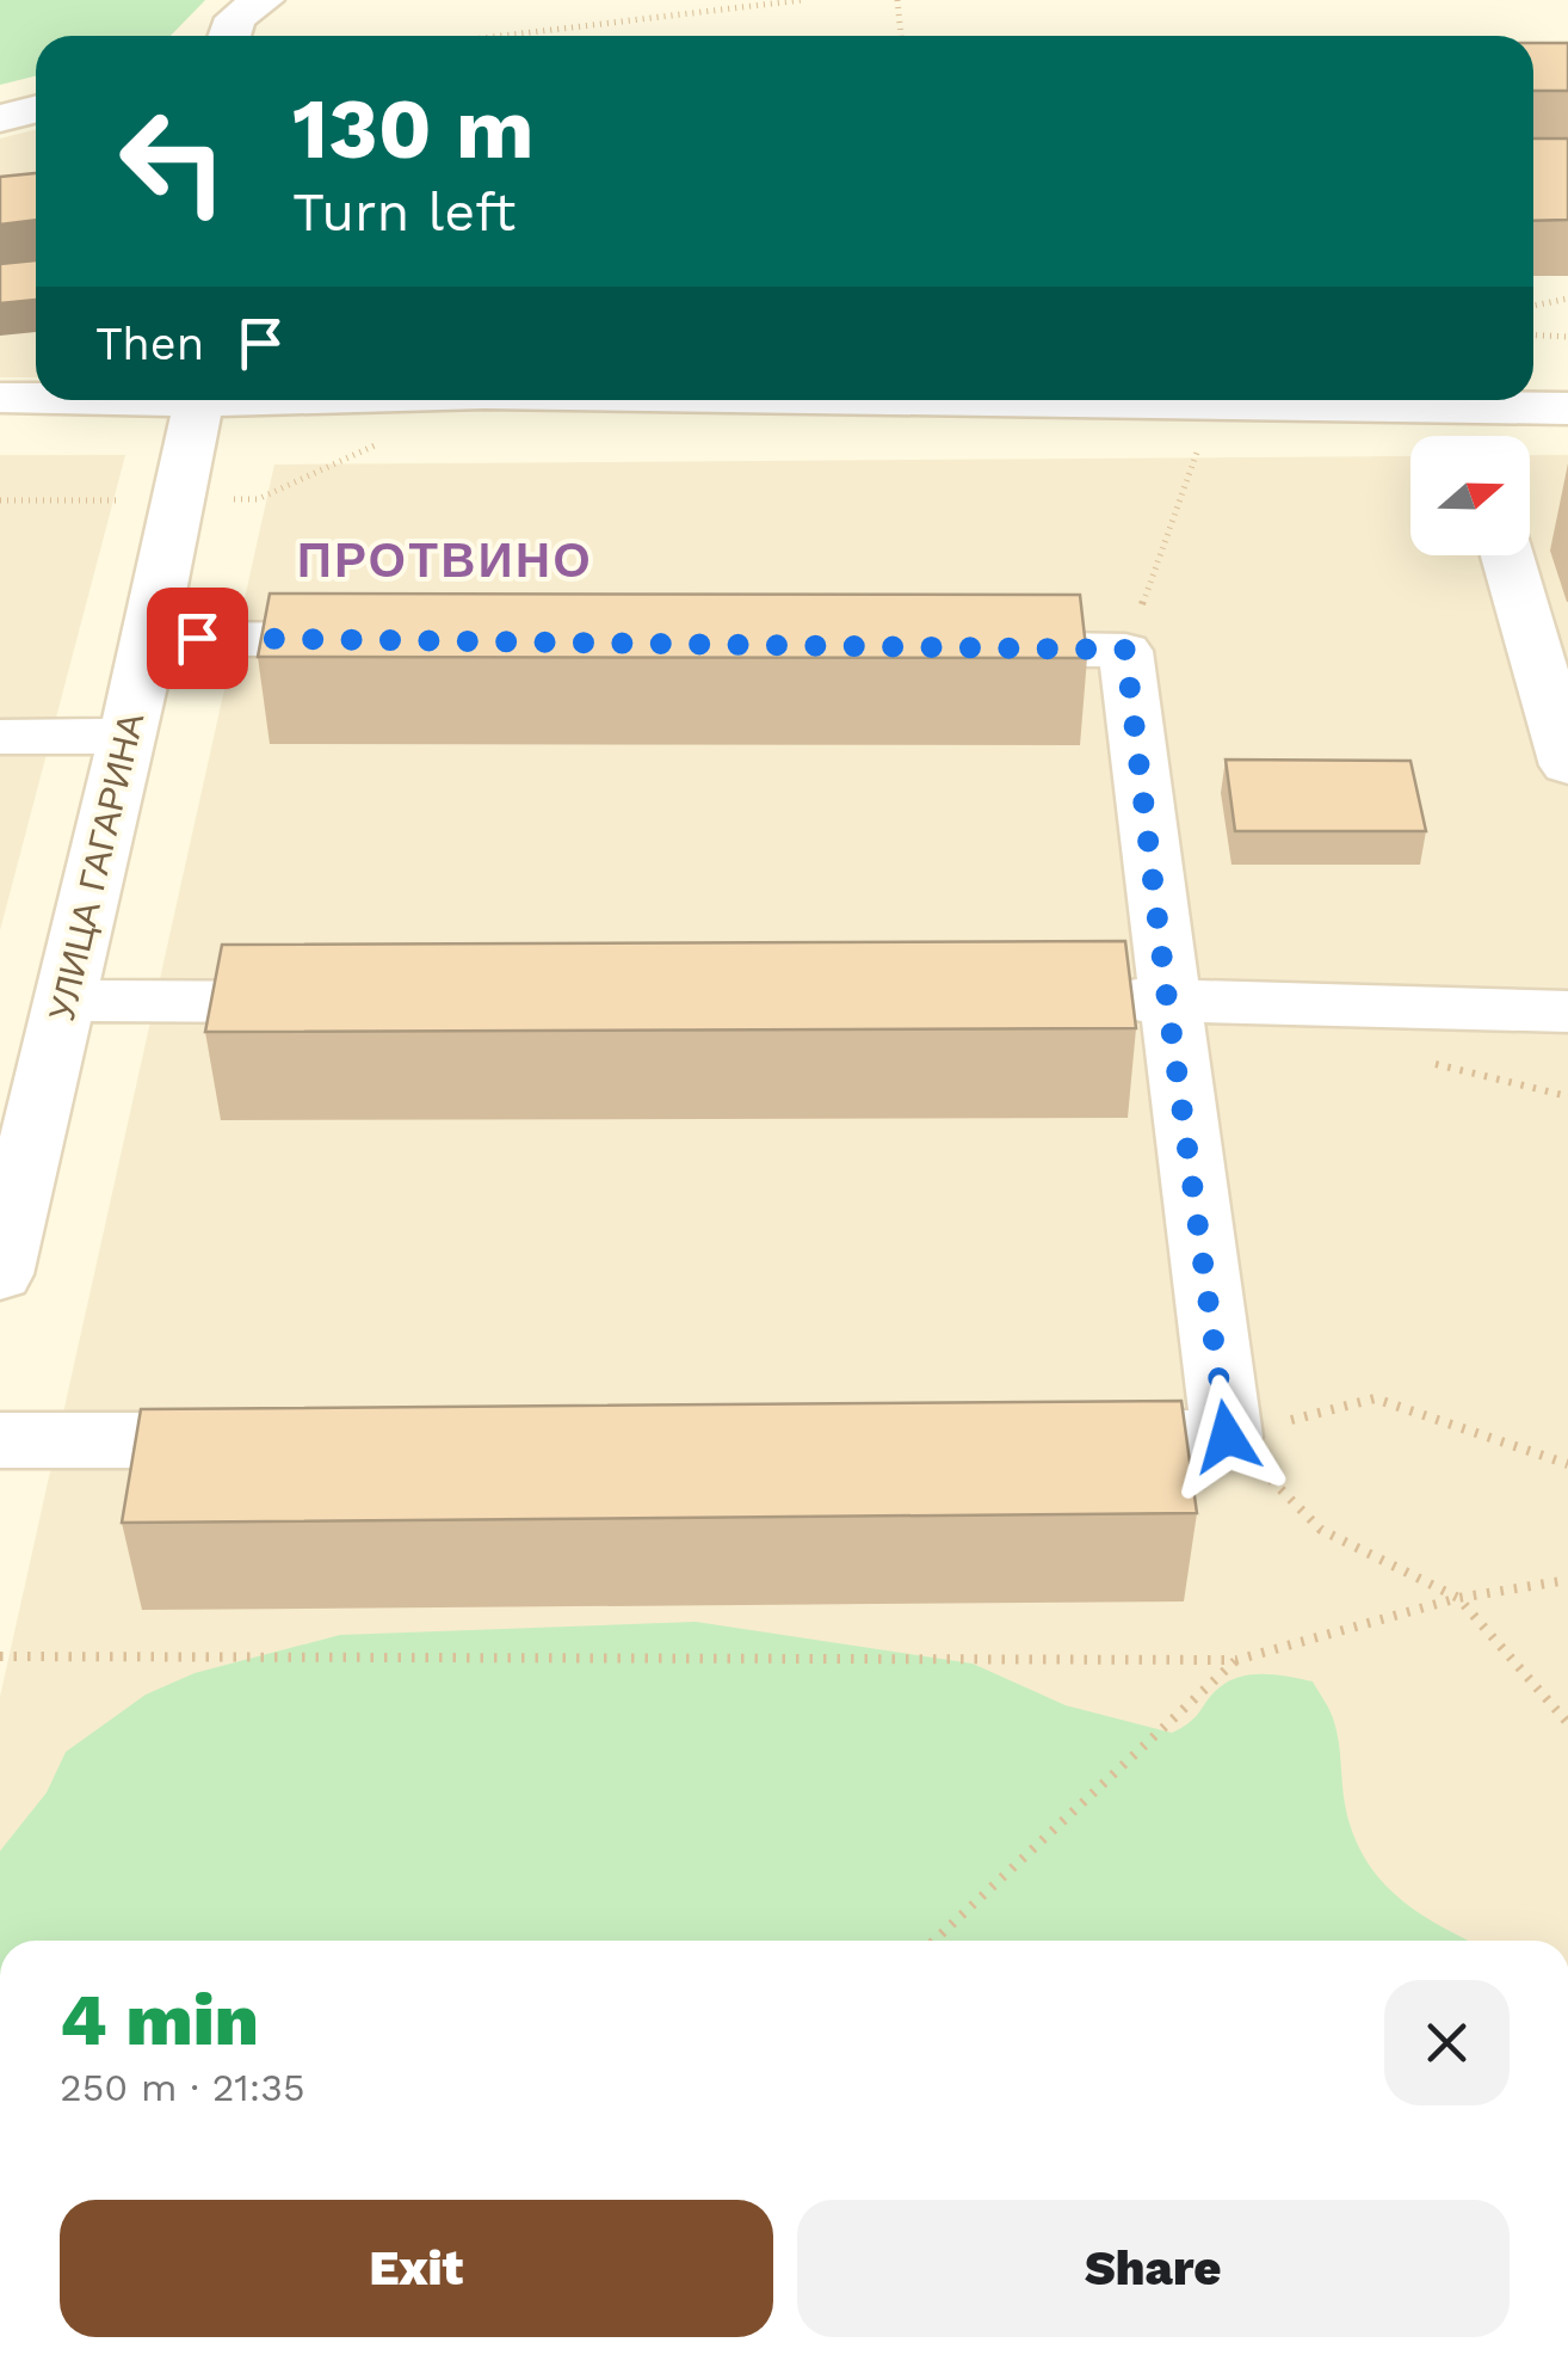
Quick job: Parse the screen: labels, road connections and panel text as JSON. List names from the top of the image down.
{
  "streets": {
    "street": ["УЛИЦА ГАГАРИНА"]
  },
  "districts": ["ПРОТВИНО"],
  "north": "right",
  "page": {
    "turn": ["130 m", "Turn left"],
    "then": "Then",
    "heading": ["4 min", "250 m · 21:35"],
    "buttons": ["Exit", "Share"]
  }
}
